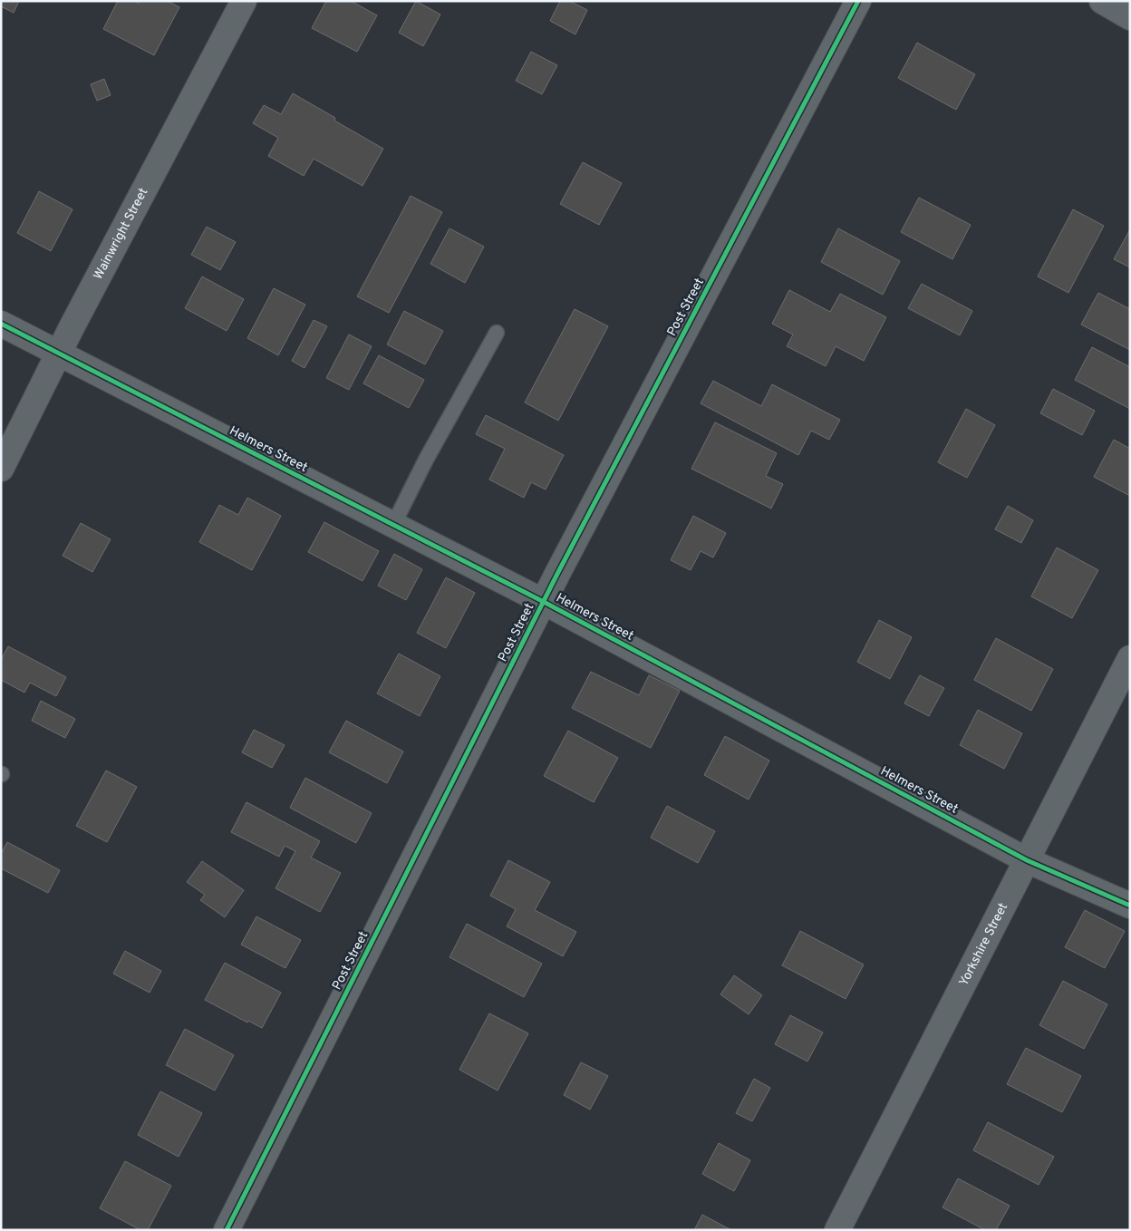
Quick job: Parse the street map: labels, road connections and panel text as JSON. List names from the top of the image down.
{
  "streets": {
    "street": [
      "Wainwright Street",
      "Post Street",
      "Helmers Street",
      "Yorkshire Street"
    ]
  },
  "crossings": [
    ["Wainwright Street", "Helmers Street"],
    ["Post Street", "Helmers Street"],
    ["Helmers Street", "Yorkshire Street"]
  ]
}
